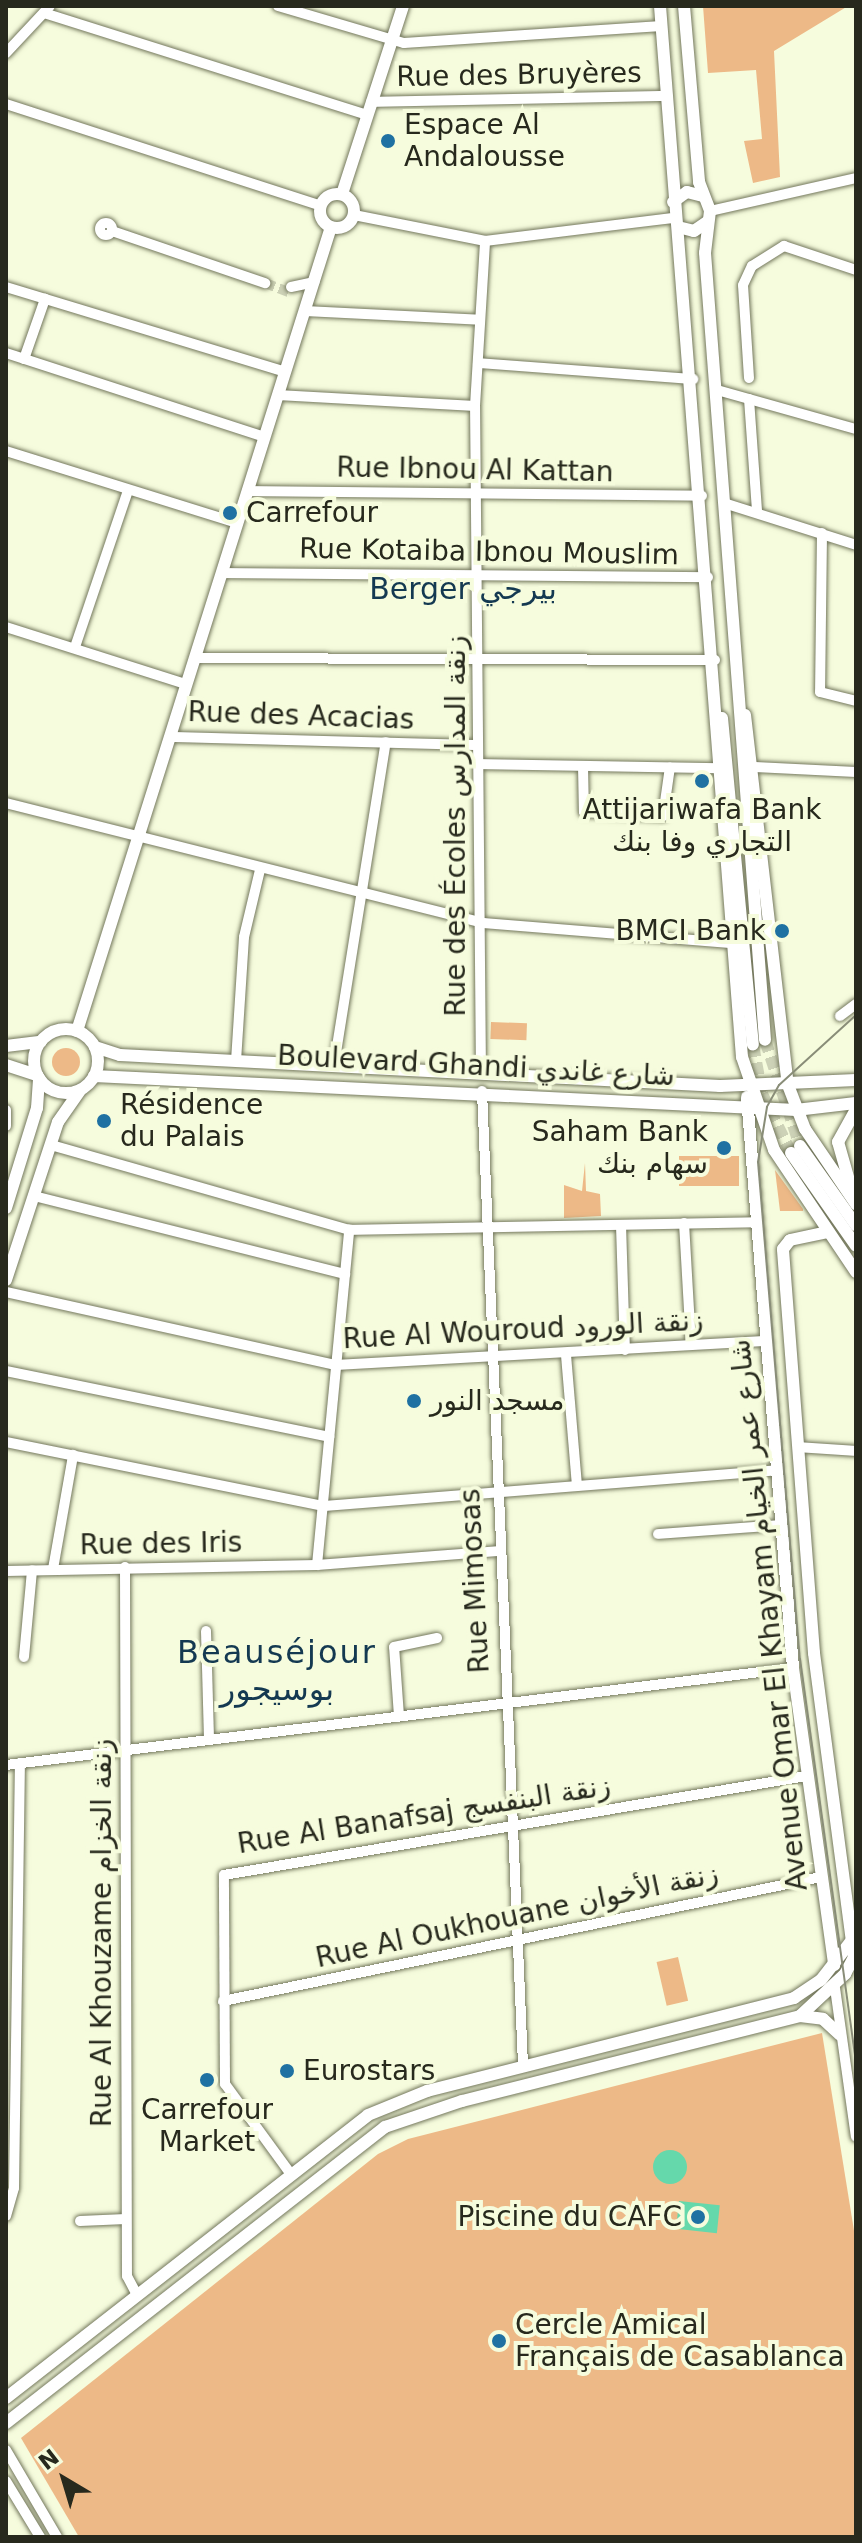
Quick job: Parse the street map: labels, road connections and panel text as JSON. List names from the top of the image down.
{
  "streets": {
    "main road": ["Boulevard Ghandi شارع غاندي", "Avenue Omar El Khayam شارع عمر الخيام"],
    "street": [
      "Rue des Bruyères",
      "Rue Ibnou Al Kattan",
      "Rue Kotaiba Ibnou Mouslim",
      "Rue des Acacias",
      "Rue des Écoles زنقة المدارس",
      "Rue Al Wouroud زنقة الورود",
      "Rue des Iris",
      "Rue Mimosas",
      "Rue Al Banafsaj زنقة البنفسج",
      "Rue Al Oukhouane زنقة الأخوان",
      "Rue Al Khouzame زنقة الخزام"
    ]
  },
  "crossings": [
    ["Rue Ibnou Al Kattan", "Rue des Écoles زنقة المدارس"],
    ["Rue Kotaiba Ibnou Mouslim", "Rue des Écoles زنقة المدارس"],
    ["Rue des Acacias", "Rue des Écoles زنقة المدارس"],
    ["Rue des Écoles زنقة المدارس", "Boulevard Ghandi شارع غاندي"],
    ["Boulevard Ghandi شارع غاندي", "Rue Mimosas"],
    ["Boulevard Ghandi شارع غاندي", "Avenue Omar El Khayam شارع عمر الخيام"],
    ["Rue Al Wouroud زنقة الورود", "Rue Mimosas"],
    ["Rue Al Wouroud زنقة الورود", "Avenue Omar El Khayam شارع عمر الخيام"],
    ["Rue des Iris", "Rue Mimosas"],
    ["Rue des Iris", "Rue Al Khouzame زنقة الخزام"],
    ["Rue Mimosas", "Rue Al Banafsaj زنقة البنفسج"],
    ["Rue Mimosas", "Rue Al Oukhouane زنقة الأخوان"],
    ["Avenue Omar El Khayam شارع عمر الخيام", "Rue Al Banafsaj زنقة البنفسج"],
    ["Avenue Omar El Khayam شارع عمر الخيام", "Rue Al Oukhouane زنقة الأخوان"],
    ["Rue Al Banafsaj زنقة البنفسج", "Rue Al Oukhouane زنقة الأخوان"]
  ],
  "districts": ["Berger بيرجي", "Beauséjour بوسيجور"],
  "places": [
    "Espace Al Andalousse",
    "Carrefour",
    "Attijariwafa Bank التجاري وفا بنك",
    "BMCI Bank",
    "Résidence du Palais",
    "Saham Bank سهام بنك",
    "مسجد النور",
    "Eurostars",
    "Carrefour Market",
    "Piscine du CAFC",
    "Cercle Amical Français de Casablanca"
  ],
  "north": "top left"
}
